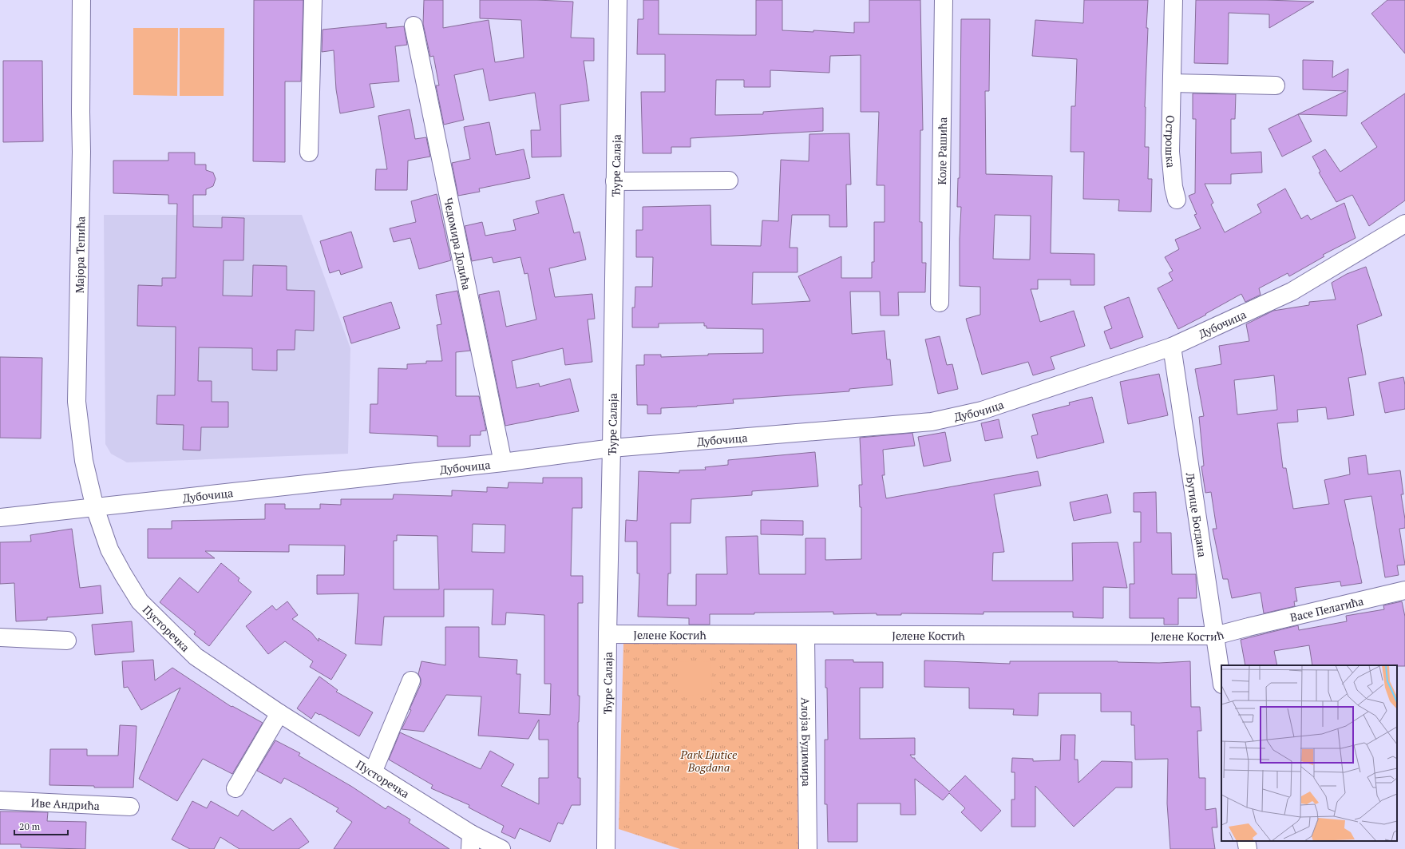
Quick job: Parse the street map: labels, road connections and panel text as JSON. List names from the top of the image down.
{
  "streets": {
    "street": [
      "Острошка",
      "Коле Рашића",
      "Ђуре Салаја",
      "Чедомира Додића",
      "Мајора Тепића",
      "Дубочица",
      "Љутице Богдана",
      "Васе Пелагића",
      "Пусторечка",
      "Јелене Костић",
      "Алојза Будимира",
      "Иве Андрића"
    ]
  },
  "crossings": [
    ["Ђуре Салаја", "Дубочица"],
    ["Ђуре Салаја", "Јелене Костић"],
    ["Чедомира Додића", "Дубочица"],
    ["Мајора Тепића", "Дубочица"],
    ["Мајора Тепића", "Пусторечка"],
    ["Дубочица", "Љутице Богдана"],
    ["Дубочица", "Пусторечка"],
    ["Љутице Богдана", "Јелене Костић"],
    ["Васе Пелагића", "Јелене Костић"],
    ["Јелене Костић", "Алојза Будимира"]
  ],
  "parks": ["Park Ljutice Bogdana"],
  "scale_bar": "20 m"
}
